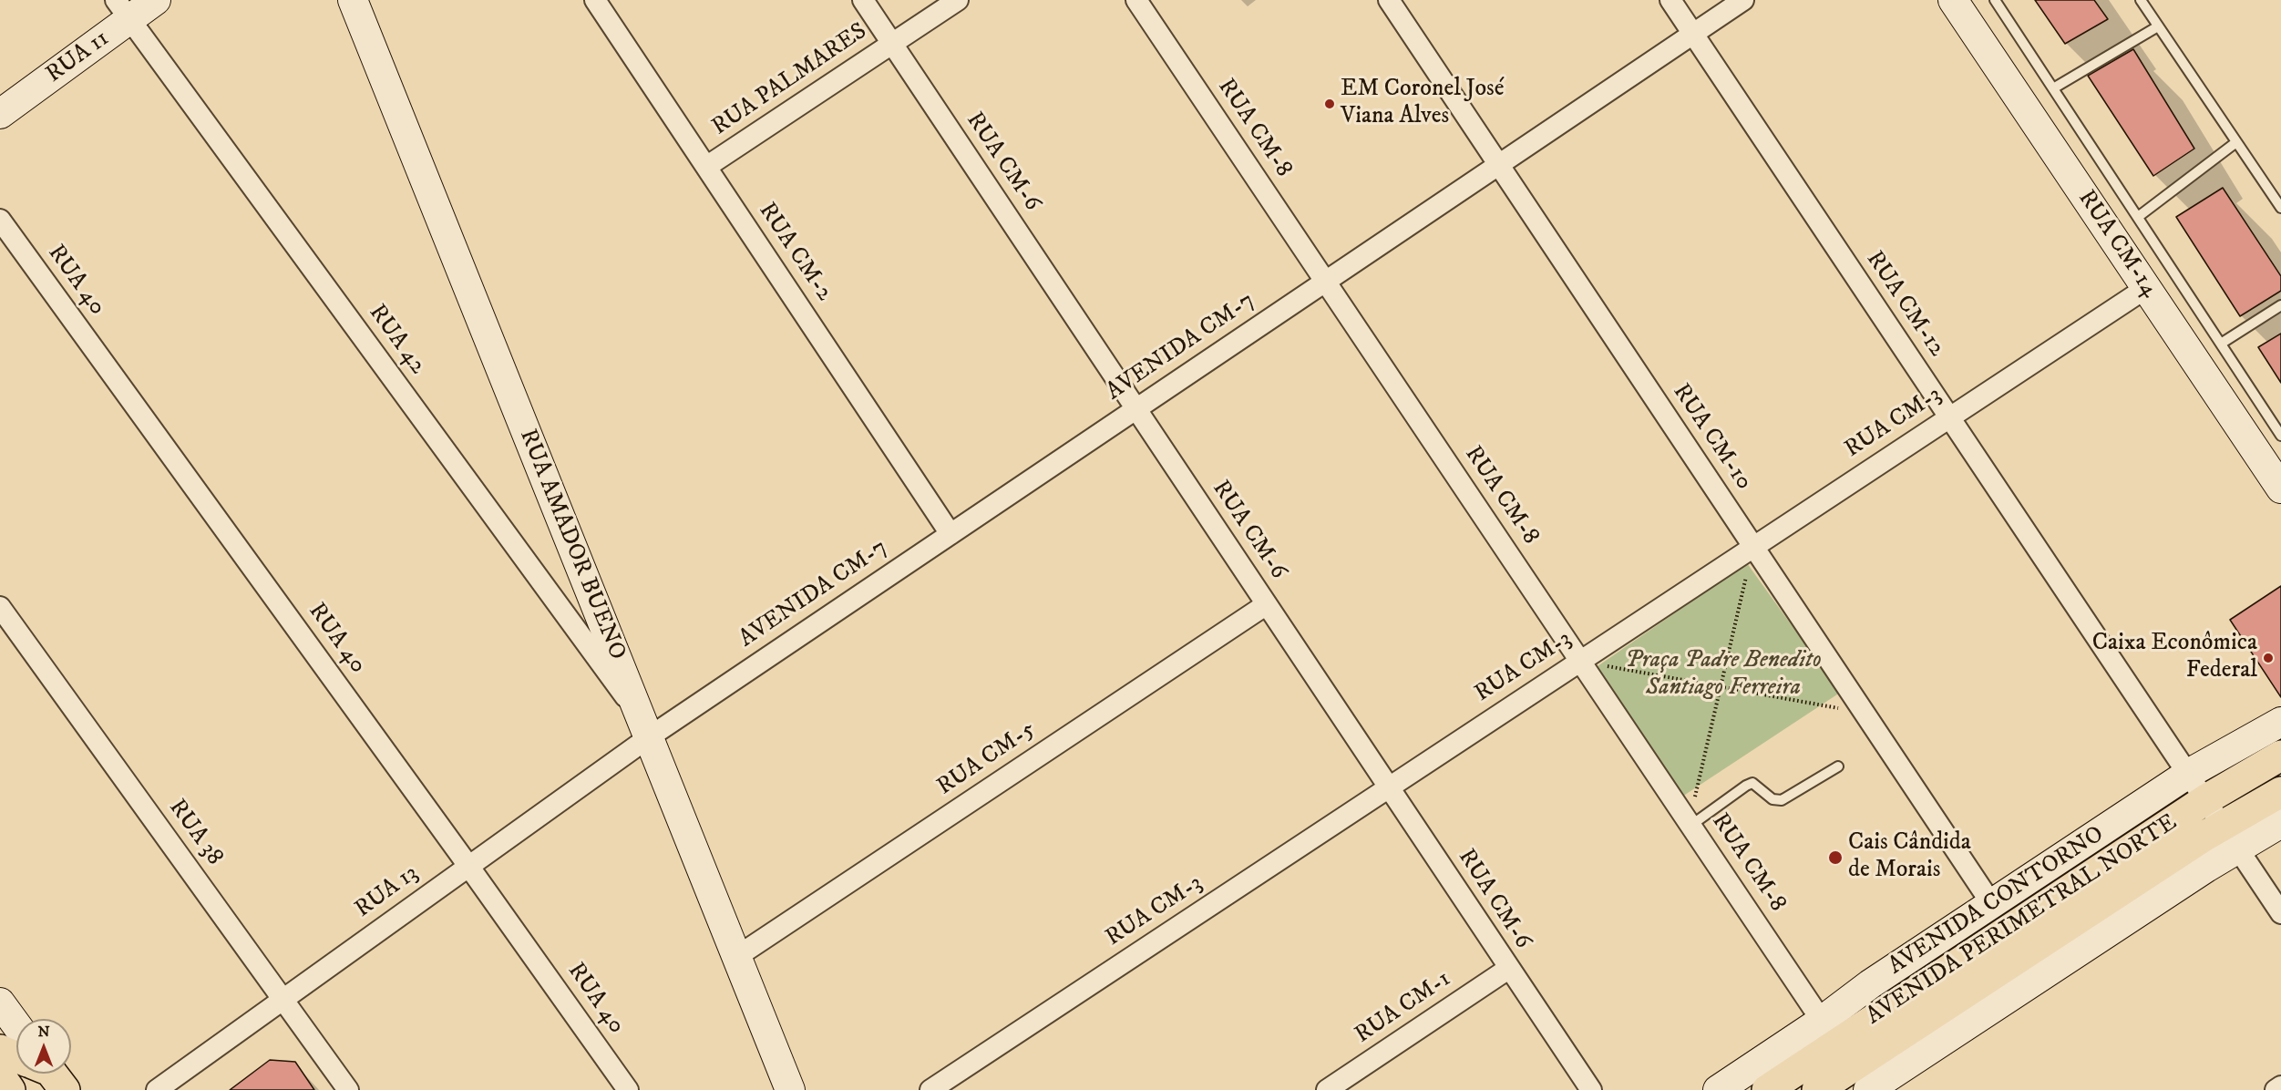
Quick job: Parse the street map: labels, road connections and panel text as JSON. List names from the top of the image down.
{
  "streets": {
    "highway": ["AVENIDA PERIMETRAL NORTE"],
    "street": [
      "RUA 11",
      "RUA PALMARES",
      "RUA CM-8",
      "RUA CM-6",
      "RUA CM-14",
      "RUA CM-2",
      "RUA 40",
      "RUA CM-12",
      "RUA 42",
      "AVENIDA CM-7",
      "RUA CM-3",
      "RUA CM-10",
      "RUA AMADOR BUENO",
      "RUA CM-5",
      "RUA 38",
      "RUA 13",
      "AVENIDA CONTORNO",
      "RUA CM-1"
    ]
  },
  "crossings": [
    ["RUA 11", "RUA 42"],
    ["RUA PALMARES", "RUA CM-6"],
    ["RUA PALMARES", "RUA CM-2"],
    ["RUA CM-8", "AVENIDA CM-7"],
    ["RUA CM-8", "RUA CM-3"],
    ["RUA CM-8", "AVENIDA CONTORNO"],
    ["RUA CM-6", "AVENIDA CM-7"],
    ["RUA CM-6", "RUA CM-3"],
    ["RUA CM-6", "RUA CM-5"],
    ["RUA CM-6", "RUA CM-1"],
    ["RUA CM-14", "RUA CM-3"],
    ["RUA CM-2", "AVENIDA CM-7"],
    ["RUA 40", "RUA 13"],
    ["RUA CM-12", "AVENIDA CM-7"],
    ["RUA CM-12", "RUA CM-3"],
    ["RUA CM-12", "AVENIDA CONTORNO"],
    ["RUA CM-12", "AVENIDA PERIMETRAL NORTE"],
    ["RUA 42", "RUA AMADOR BUENO"],
    ["AVENIDA CM-7", "RUA CM-10"],
    ["AVENIDA CM-7", "RUA AMADOR BUENO"],
    ["AVENIDA CM-7", "RUA 13"],
    ["RUA CM-3", "RUA CM-10"],
    ["RUA CM-10", "AVENIDA CONTORNO"],
    ["RUA AMADOR BUENO", "RUA CM-5"],
    ["RUA AMADOR BUENO", "RUA 13"],
    ["RUA 38", "RUA 13"]
  ],
  "parks": ["Praça Padre Benedito Santiago Ferreira"],
  "places": ["EM Coronel José Viana Alves", "Caixa Econômica Federal", "Cais Cândida de Morais"],
  "north": "top"
}
